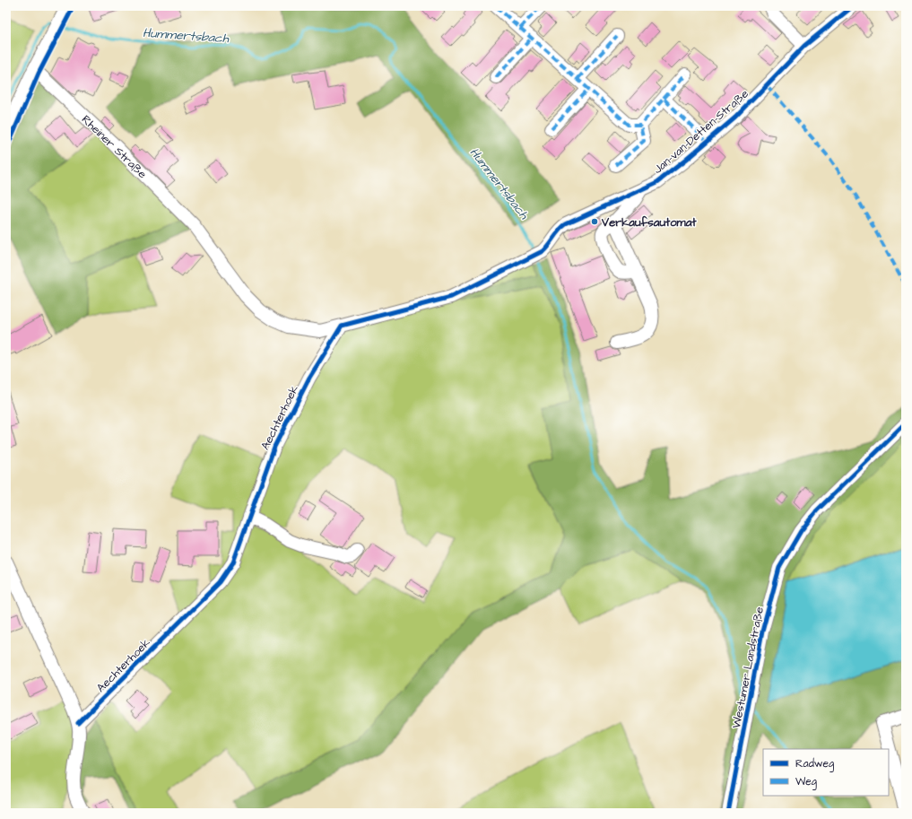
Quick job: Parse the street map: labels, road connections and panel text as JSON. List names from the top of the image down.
{
  "streets": {
    "street": [
      "Jan-van-Detten-Straße",
      "Rheiner Straße",
      "Aechterhoek",
      "Westumer Landstraße"
    ]
  },
  "crossings": [
    ["Jan-van-Detten-Straße", "Rheiner Straße"],
    ["Jan-van-Detten-Straße", "Aechterhoek"],
    ["Rheiner Straße", "Aechterhoek"]
  ],
  "water": ["Hummertsbach"],
  "places": ["Verkaufsautomat"],
  "legend": ["Radweg", "Weg"]
}
